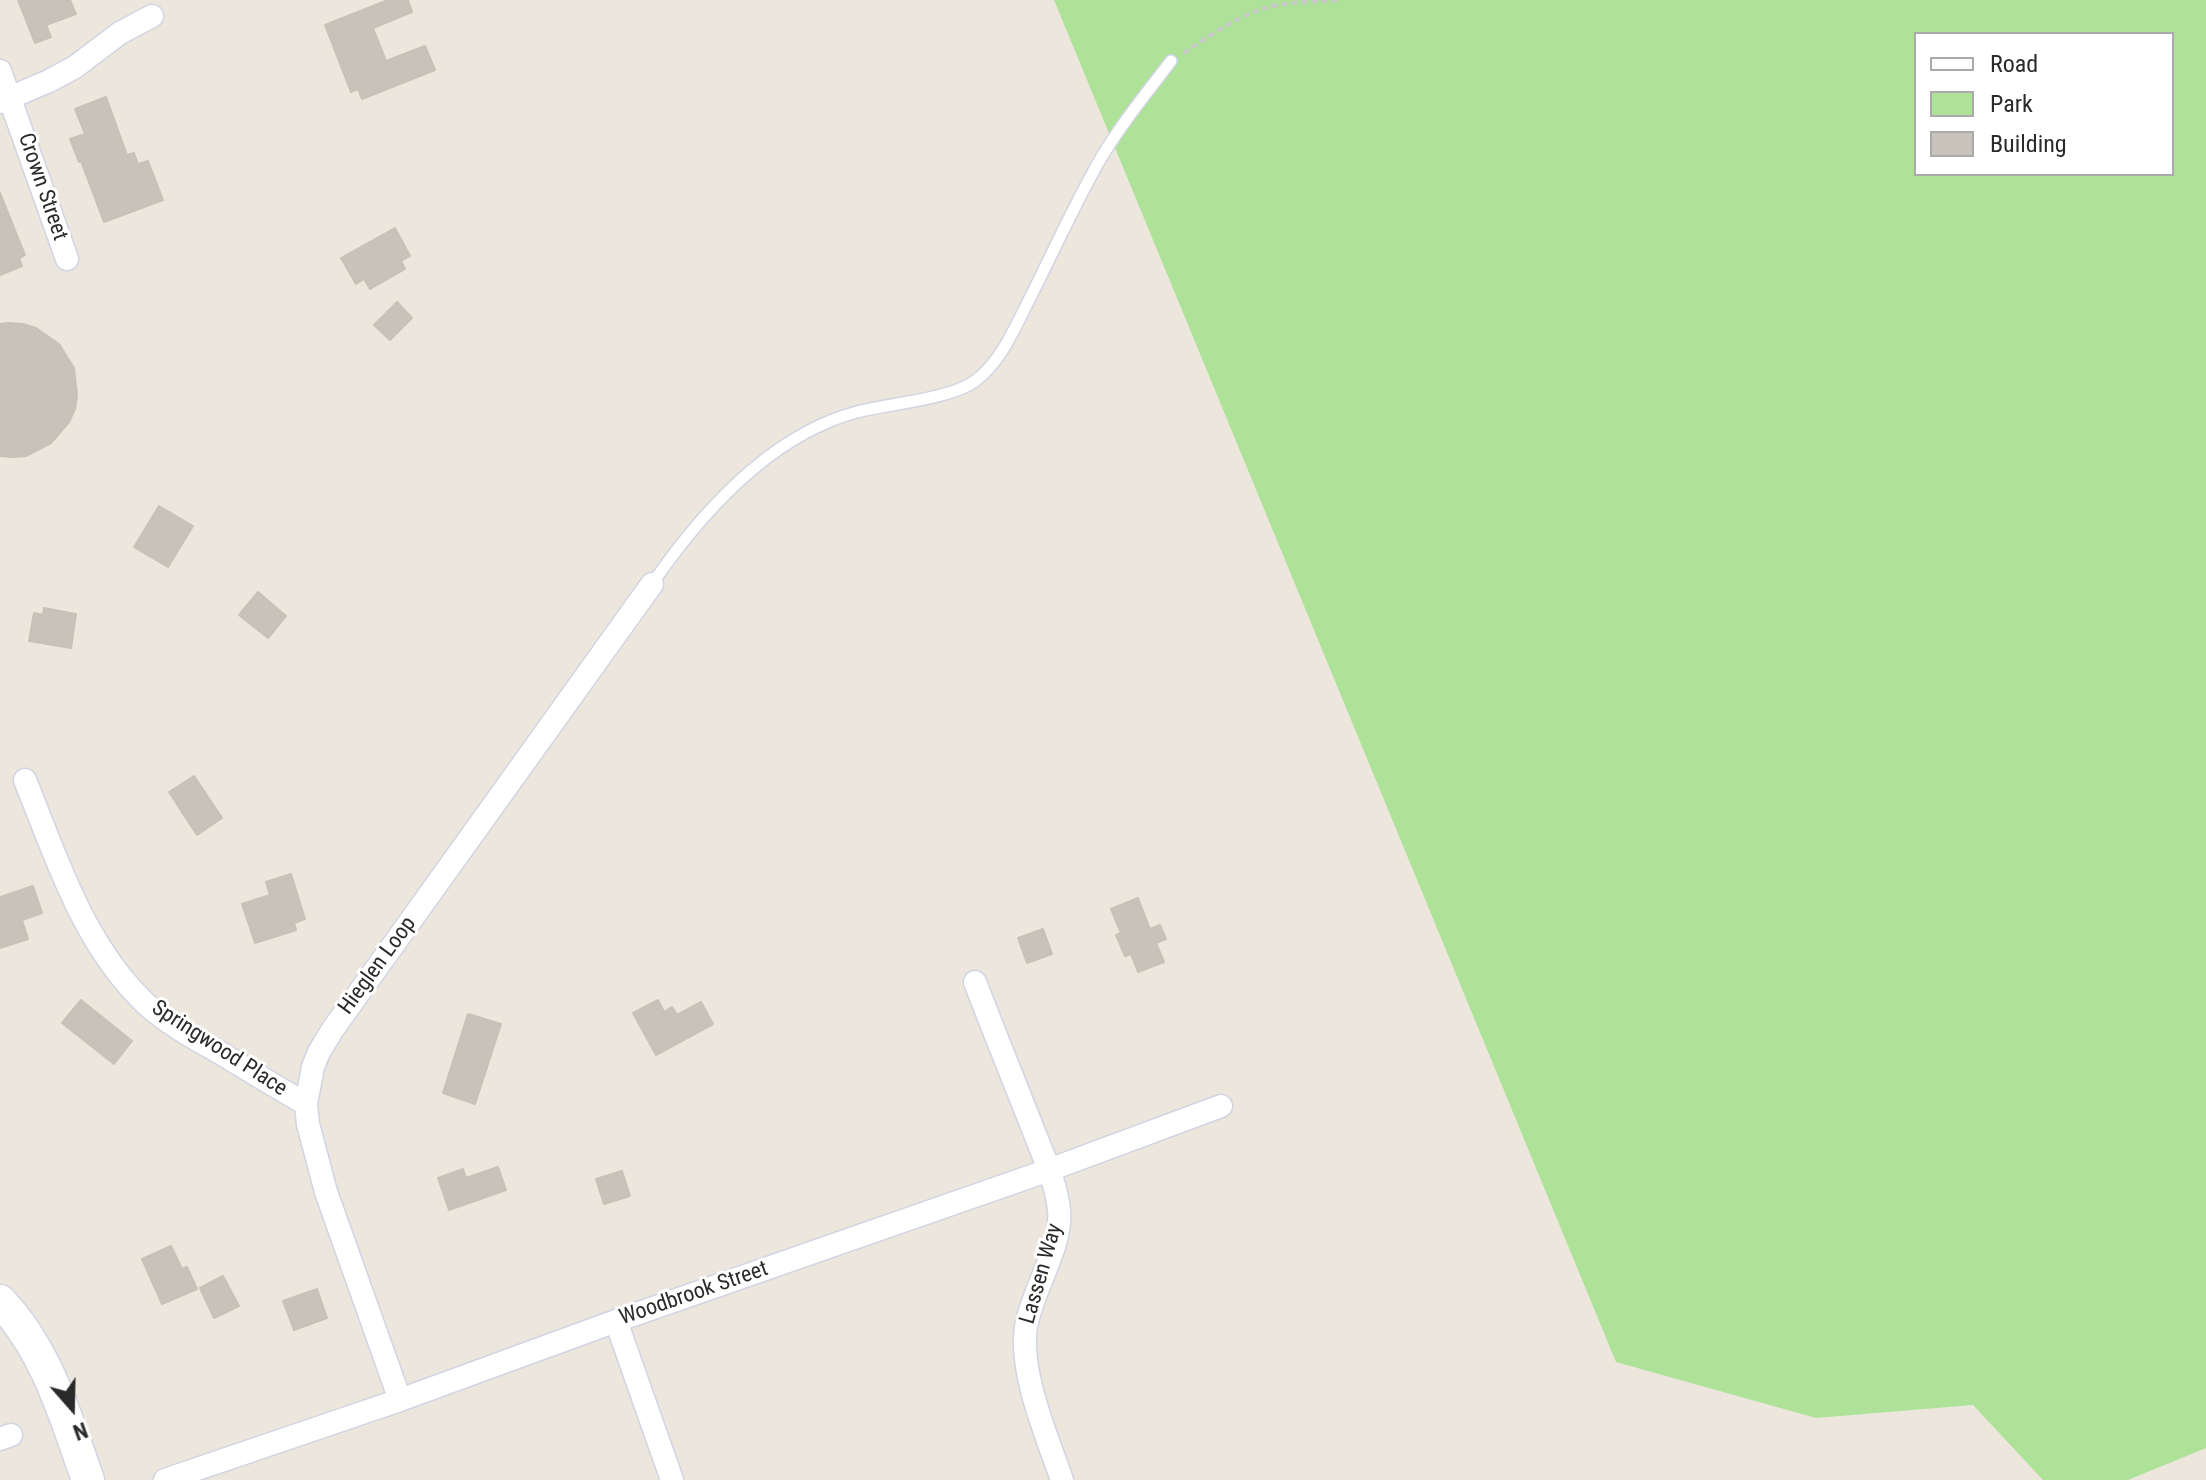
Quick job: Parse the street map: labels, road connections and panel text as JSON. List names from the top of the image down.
{
  "streets": {
    "street": [
      "Crown Street",
      "Hieglen Loop",
      "Springwood Place",
      "Lassen Way",
      "Woodbrook Street"
    ]
  },
  "crossings": [
    ["Hieglen Loop", "Springwood Place"],
    ["Hieglen Loop", "Woodbrook Street"],
    ["Lassen Way", "Woodbrook Street"]
  ],
  "legend": ["Road", "Park", "Building"],
  "north": "bottom"
}
